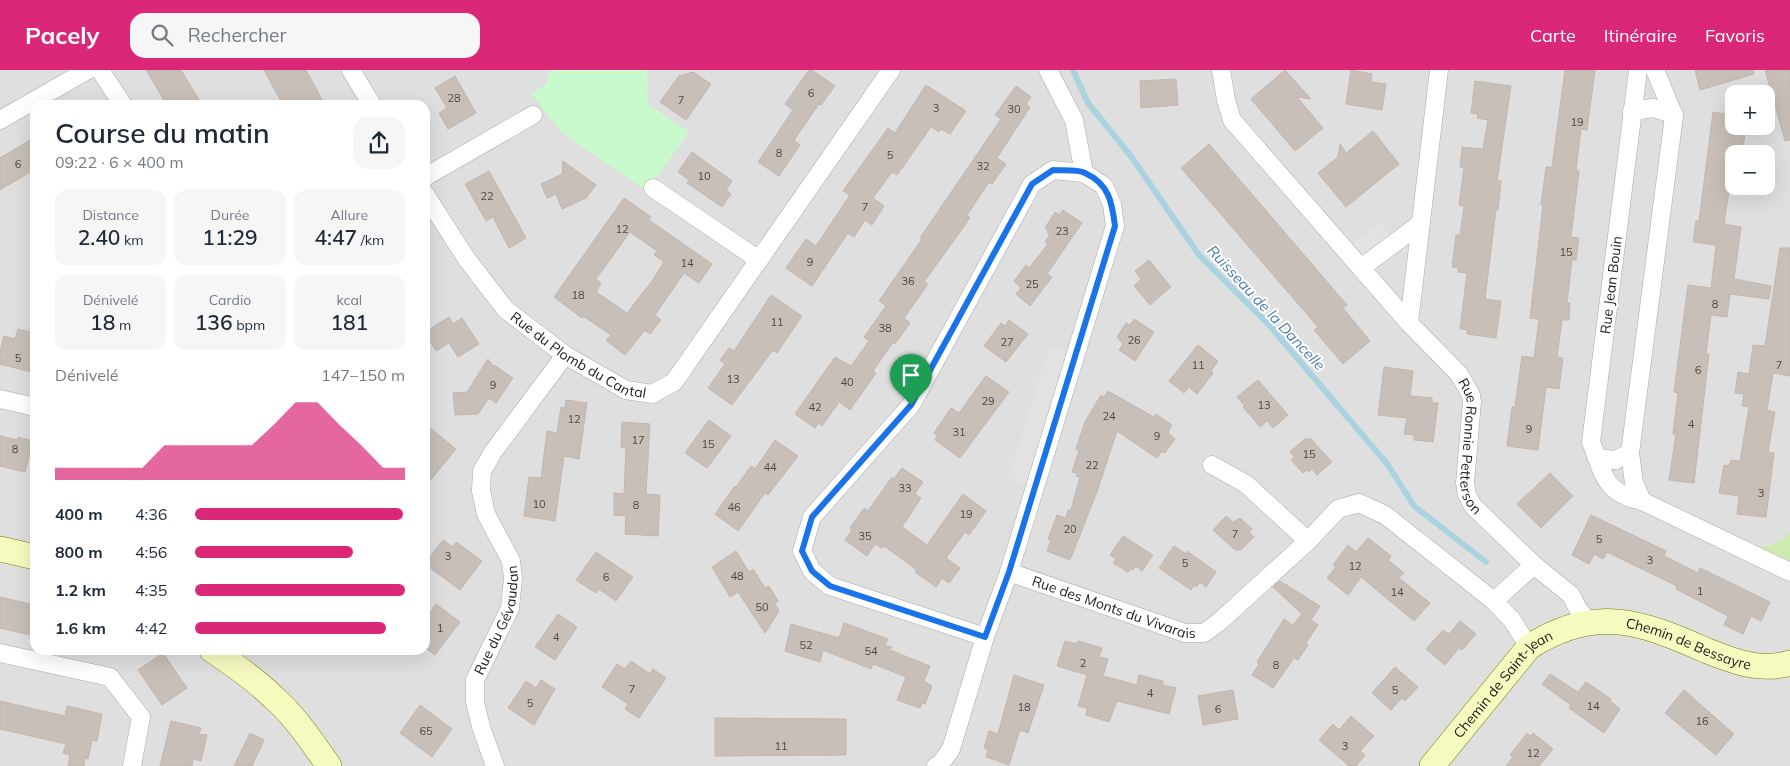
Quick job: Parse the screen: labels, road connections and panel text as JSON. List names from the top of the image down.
{
  "streets": {
    "street": [
      "Rue Jean Bouin",
      "Rue du Plomb du Cantal",
      "Rue Ronnie Petterson",
      "Rue des Monts du Vivarais",
      "Rue du Gévaudan",
      "Chemin de Bessayre",
      "Chemin de Saint-Jean"
    ]
  },
  "crossings": [
    ["Rue du Plomb du Cantal", "Rue du Gévaudan"],
    ["Rue Ronnie Petterson", "Chemin de Bessayre"],
    ["Rue Ronnie Petterson", "Chemin de Saint-Jean"],
    ["Rue des Monts du Vivarais", "Chemin de Saint-Jean"],
    ["Chemin de Bessayre", "Chemin de Saint-Jean"]
  ],
  "water": ["Ruisseau de la Dancelle"],
  "house_numbers": [
    "6",
    "28",
    "7",
    "3",
    "30",
    "19",
    "8",
    "5",
    "6",
    "32",
    "10",
    "22",
    "7",
    "12",
    "23",
    "15",
    "9",
    "14",
    "36",
    "25",
    "18",
    "8",
    "11",
    "38",
    "26",
    "27",
    "5",
    "11",
    "7",
    "6",
    "13",
    "40",
    "9",
    "29",
    "13",
    "42",
    "24",
    "12",
    "4",
    "9",
    "31",
    "9",
    "17",
    "15",
    "8",
    "15",
    "22",
    "44",
    "33",
    "3",
    "10",
    "8",
    "46",
    "19",
    "20",
    "7",
    "35",
    "5",
    "3",
    "3",
    "5",
    "12",
    "48",
    "6",
    "1",
    "14",
    "50",
    "1",
    "4",
    "52",
    "54",
    "2",
    "8",
    "7",
    "5",
    "4",
    "5",
    "14",
    "18",
    "6",
    "16",
    "65",
    "11",
    "3",
    "12"
  ],
  "page": {
    "header": "Pacely",
    "search": "Rechercher",
    "nav": ["Carte", "Itinéraire", "Favoris"],
    "map_buttons": ["+", "−"],
    "heading": ["Course du matin", "09:22 · 6 × 400 m"],
    "stats": [
      ["Distance", "2.40 km"],
      ["Durée", "11:29"],
      ["Allure", "4:47 /km"],
      ["Dénivelé", "18 m"],
      ["Cardio", "136 bpm"],
      ["kcal", "181"]
    ],
    "chart": ["Dénivelé", "147–150 m"],
    "list": [
      {
        "name": "400 m",
        "note": "4:36"
      },
      {
        "name": "800 m",
        "note": "4:56"
      },
      {
        "name": "1.2 km",
        "note": "4:35"
      },
      {
        "name": "1.6 km",
        "note": "4:42"
      }
    ]
  }
}
